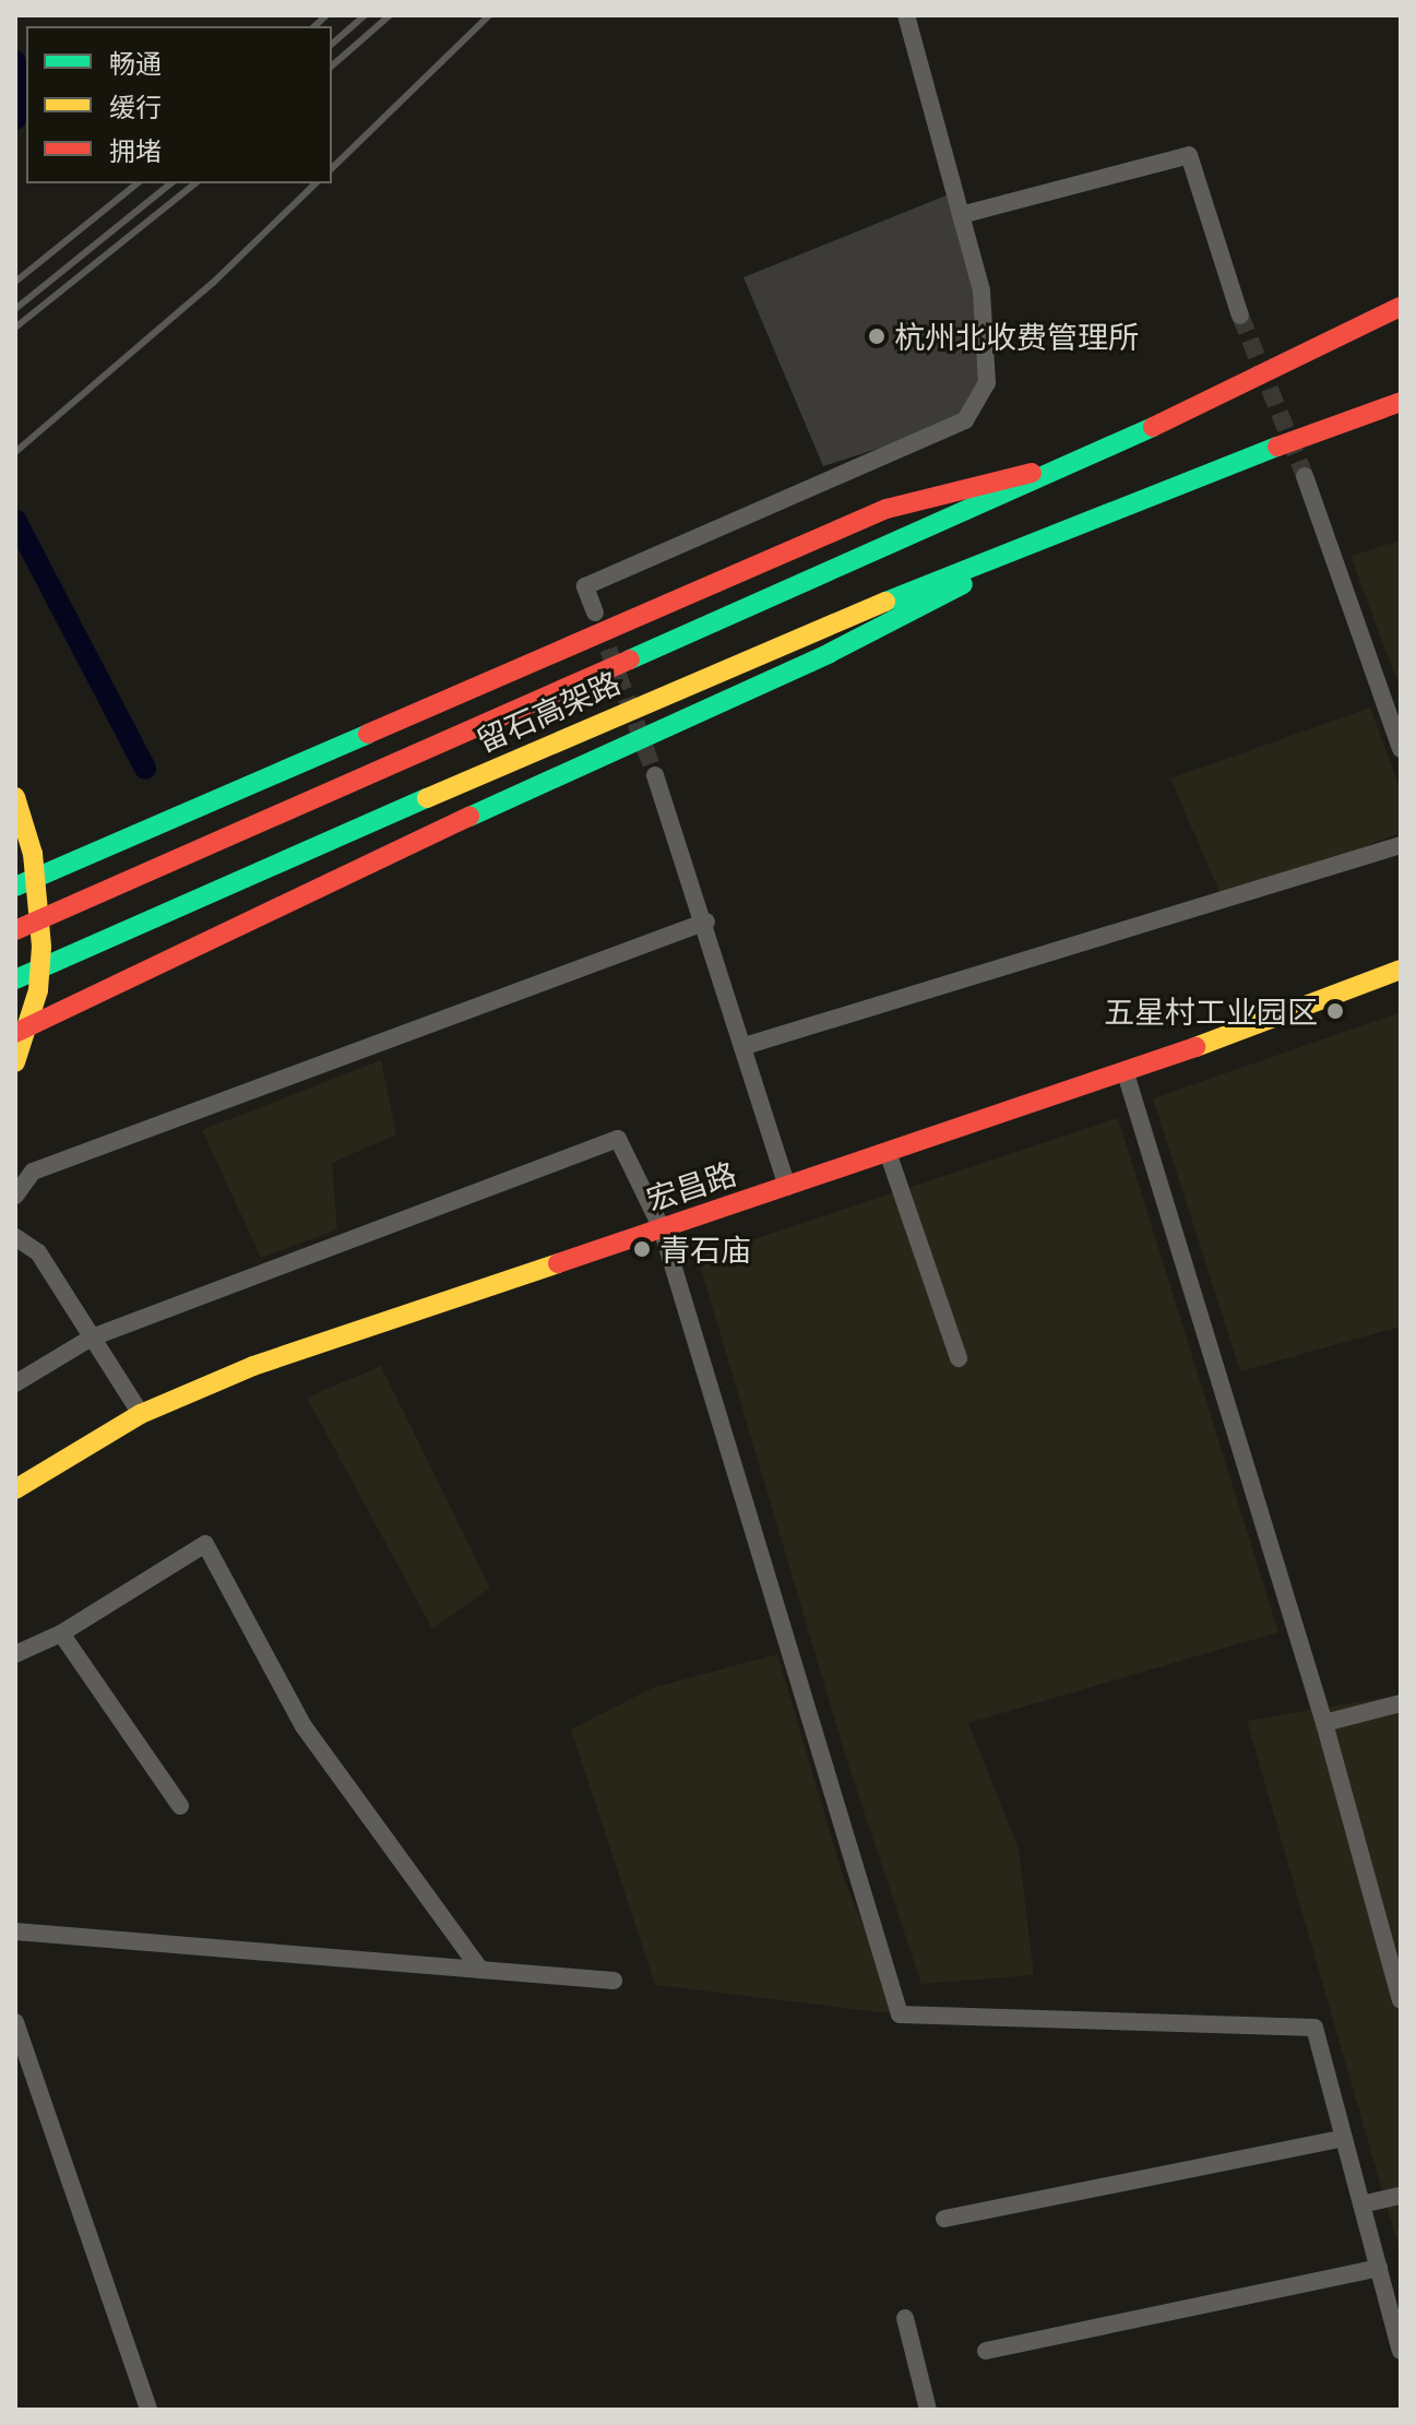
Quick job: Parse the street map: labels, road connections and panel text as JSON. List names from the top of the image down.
{
  "streets": {
    "main road": ["留石高架路", "宏昌路"]
  },
  "places": ["杭州北收费管理所", "五星村工业园区", "青石庙"],
  "legend": ["畅通", "缓行", "拥堵"]
}
